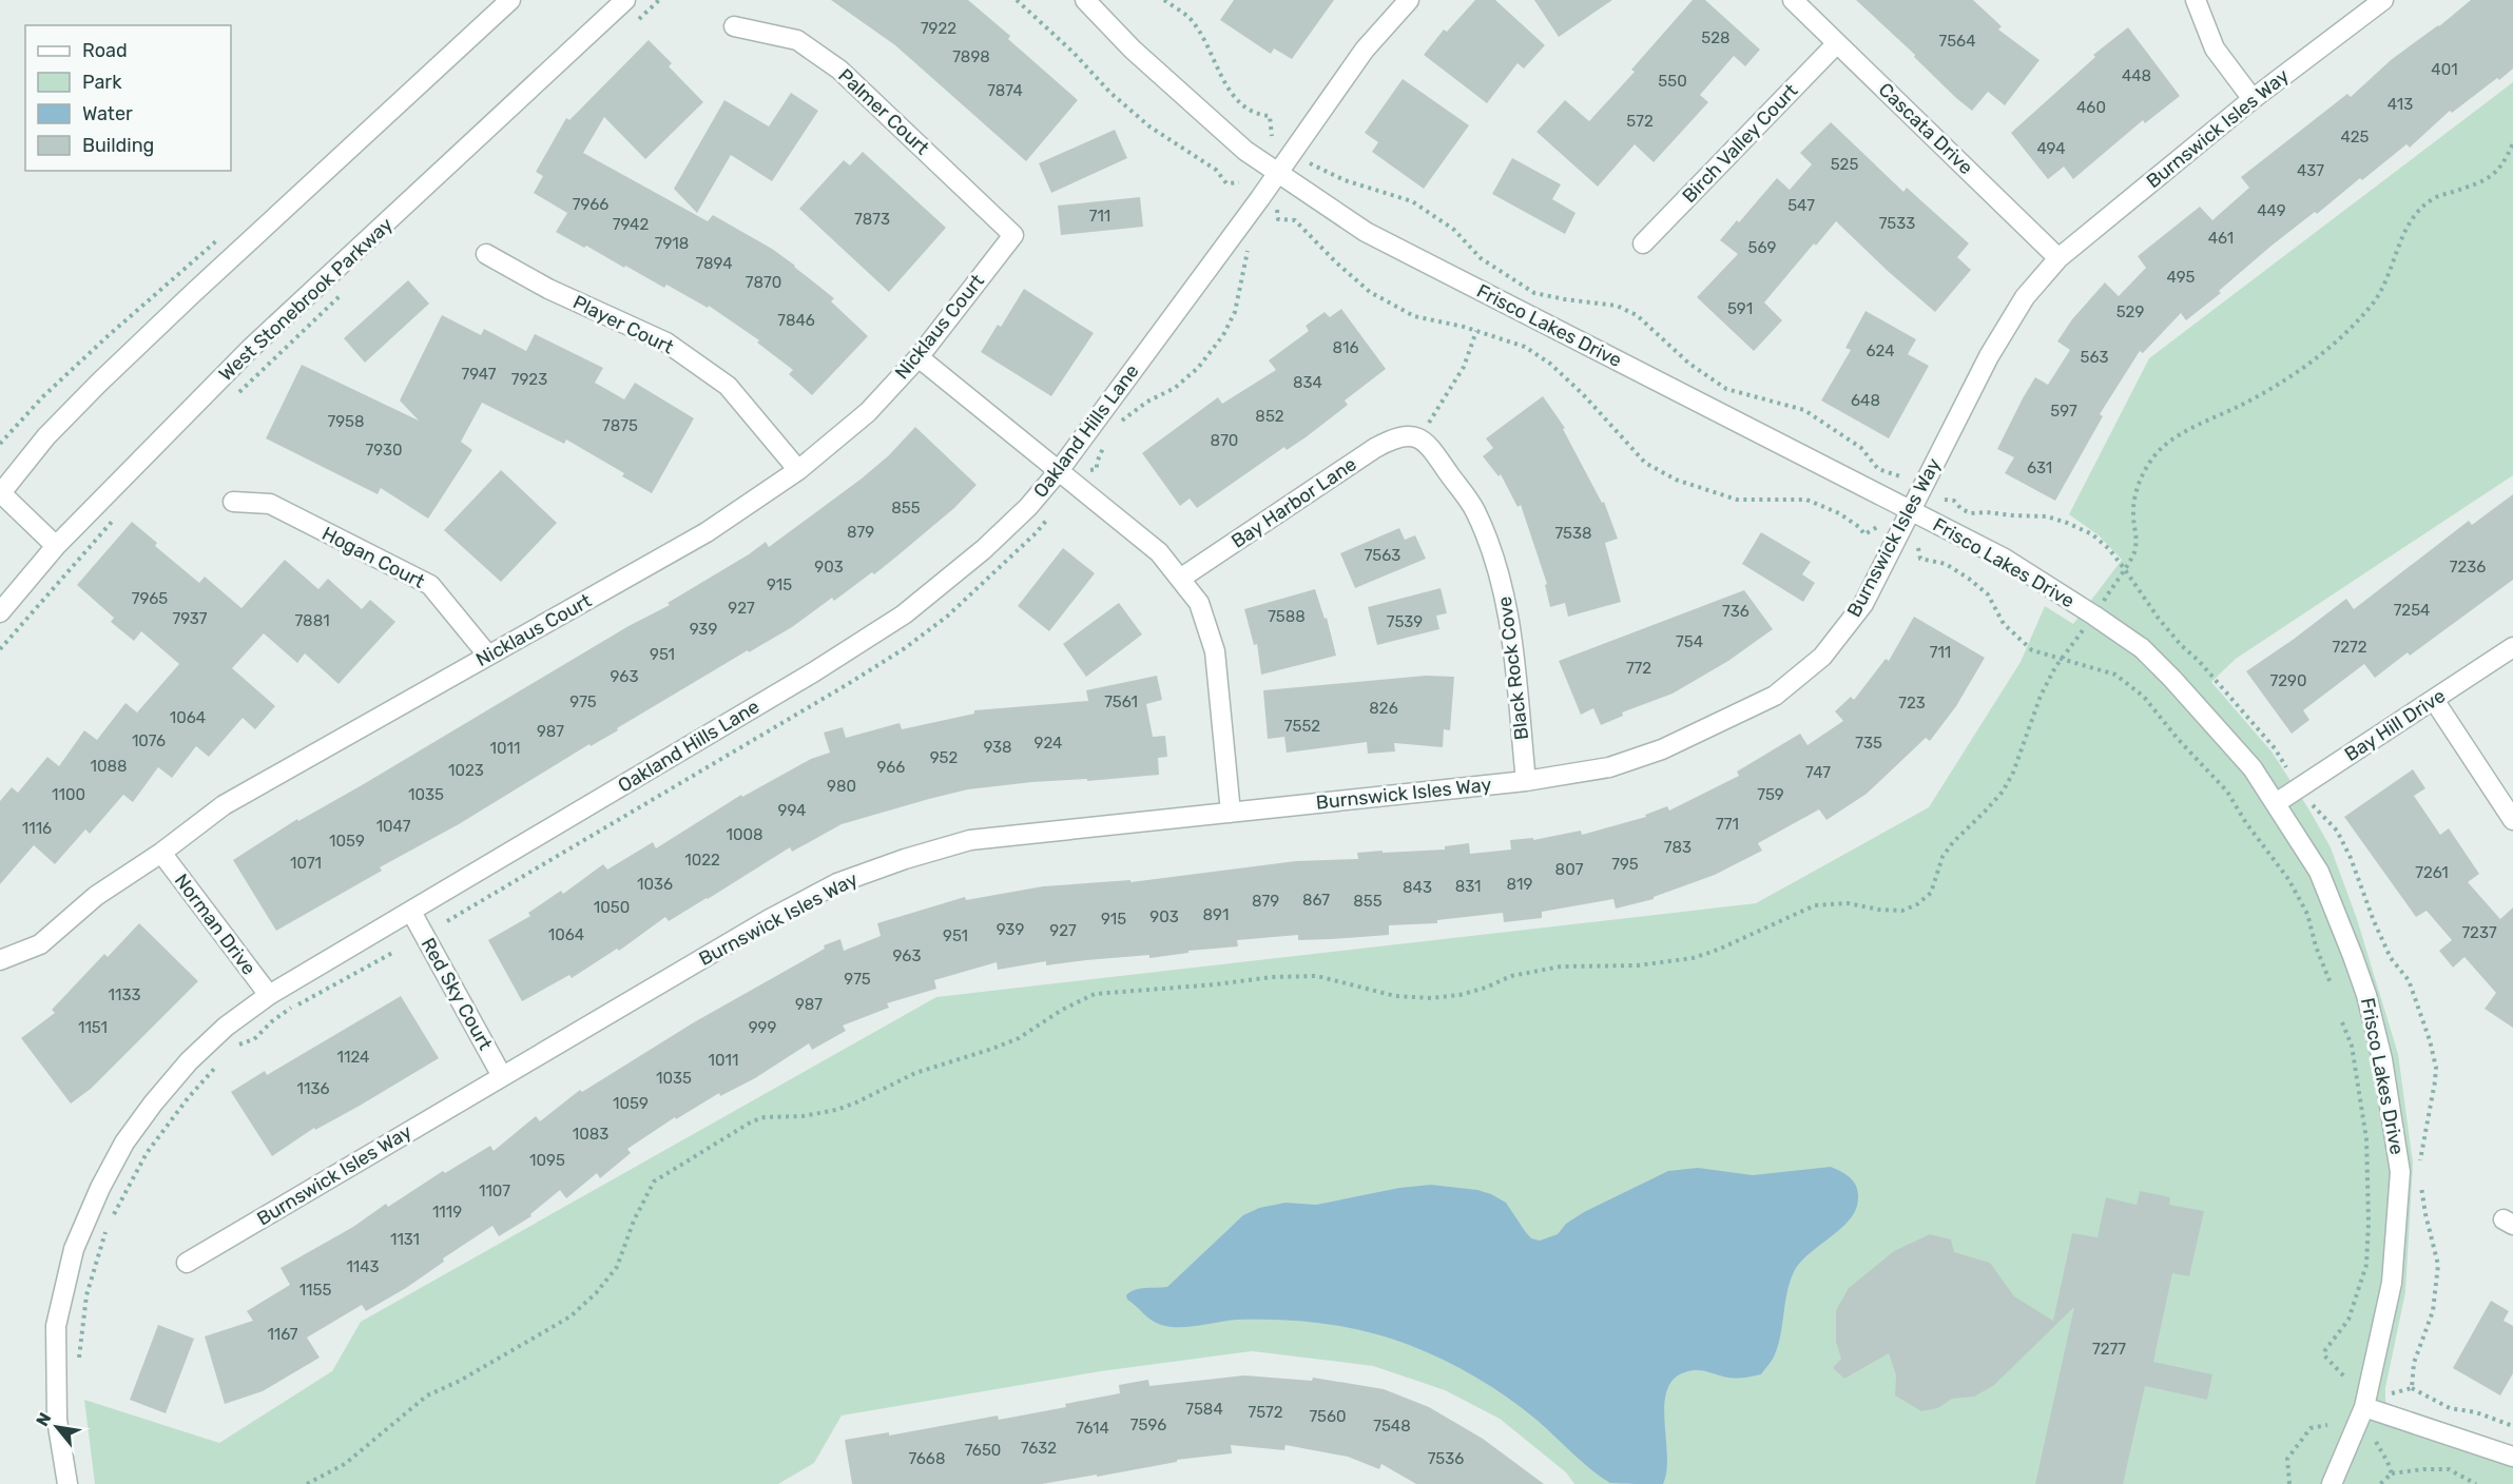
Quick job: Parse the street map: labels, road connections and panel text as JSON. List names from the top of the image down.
{
  "streets": {
    "street": [
      "Palmer Court",
      "Cascata Drive",
      "Burnswick Isles Way",
      "Birch Valley Court",
      "West Stonebrook Parkway",
      "Player Court",
      "Frisco Lakes Drive",
      "Nicklaus Court",
      "Oakland Hills Lane",
      "Bay Harbor Lane",
      "Hogan Court",
      "Black Rock Cove",
      "Bay Hill Drive",
      "Norman Drive",
      "Red Sky Court"
    ]
  },
  "crossings": [
    ["Palmer Court", "Nicklaus Court"],
    ["Cascata Drive", "Burnswick Isles Way"],
    ["Cascata Drive", "Birch Valley Court"],
    ["Burnswick Isles Way", "Frisco Lakes Drive"],
    ["Burnswick Isles Way", "Black Rock Cove"],
    ["Burnswick Isles Way", "Red Sky Court"],
    ["Player Court", "Nicklaus Court"],
    ["Frisco Lakes Drive", "Oakland Hills Lane"],
    ["Frisco Lakes Drive", "Bay Hill Drive"],
    ["Nicklaus Court", "Hogan Court"],
    ["Nicklaus Court", "Norman Drive"],
    ["Oakland Hills Lane", "Norman Drive"],
    ["Oakland Hills Lane", "Red Sky Court"],
    ["Bay Harbor Lane", "Black Rock Cove"]
  ],
  "house_numbers": [
    "7922",
    "528",
    "7564",
    "7898",
    "401",
    "448",
    "550",
    "7874",
    "413",
    "460",
    "572",
    "425",
    "494",
    "525",
    "437",
    "7966",
    "547",
    "449",
    "711",
    "7873",
    "7533",
    "7942",
    "461",
    "7918",
    "569",
    "7894",
    "495",
    "7870",
    "591",
    "529",
    "7846",
    "816",
    "624",
    "563",
    "7947",
    "7923",
    "834",
    "648",
    "597",
    "852",
    "7958",
    "7875",
    "870",
    "7930",
    "631",
    "855",
    "879",
    "7538",
    "7563",
    "903",
    "7236",
    "915",
    "7965",
    "927",
    "7254",
    "736",
    "7588",
    "7937",
    "7881",
    "7539",
    "939",
    "754",
    "7272",
    "711",
    "951",
    "772",
    "963",
    "7290",
    "975",
    "7561",
    "723",
    "826",
    "1064",
    "7552",
    "987",
    "1076",
    "924",
    "735",
    "938",
    "1011",
    "952",
    "1088",
    "966",
    "1023",
    "747",
    "980",
    "1100",
    "1035",
    "759",
    "994",
    "771",
    "1047",
    "1116",
    "1008",
    "1059",
    "783",
    "1022",
    "1071",
    "795",
    "807",
    "7261",
    "1036",
    "819",
    "831",
    "843",
    "867",
    "879",
    "855",
    "1050",
    "891",
    "903",
    "915",
    "939",
    "927",
    "7237",
    "1064",
    "951",
    "963",
    "975",
    "1133",
    "987",
    "1151",
    "999",
    "1124",
    "1011",
    "1035",
    "1136",
    "1059",
    "1083",
    "1095",
    "1107",
    "1119",
    "1131",
    "1143",
    "1155",
    "1167",
    "7277",
    "7584",
    "7572",
    "7560",
    "7596",
    "7548",
    "7614",
    "7632",
    "7650",
    "7668",
    "7536"
  ],
  "legend": [
    "Road",
    "Park",
    "Water",
    "Building"
  ],
  "north": "top left"
}
